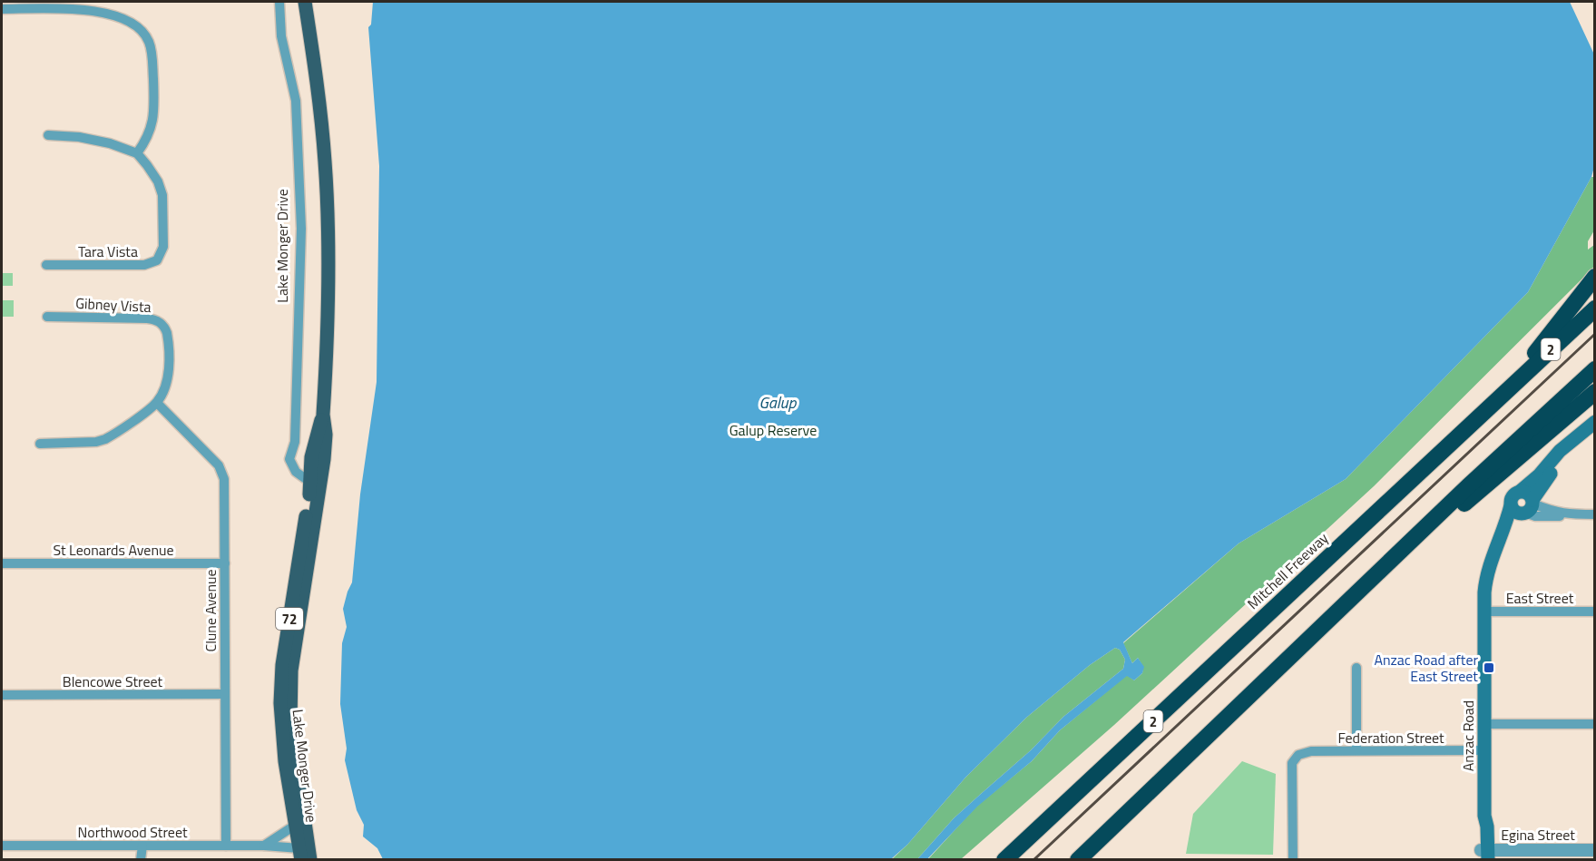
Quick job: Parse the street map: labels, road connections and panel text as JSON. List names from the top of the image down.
{
  "streets": {
    "highway": ["2", "Mitchell Freeway"],
    "main road": ["Lake Monger Drive", "72", "Anzac Road"],
    "street": [
      "Tara Vista",
      "Gibney Vista",
      "St Leonards Avenue",
      "East Street",
      "Clune Avenue",
      "Blencowe Street",
      "Federation Street",
      "Northwood Street",
      "Egina Street"
    ]
  },
  "crossings": [
    ["Lake Monger Drive", "Northwood Street"],
    ["Gibney Vista", "Clune Avenue"],
    ["St Leonards Avenue", "Clune Avenue"],
    ["East Street", "Anzac Road"],
    ["Clune Avenue", "Blencowe Street"],
    ["Clune Avenue", "Northwood Street"],
    ["Anzac Road", "Federation Street"],
    ["Anzac Road", "Egina Street"]
  ],
  "water": ["Galup"],
  "parks": ["Galup Reserve"],
  "places": {
    "transit": ["Anzac Road after East Street"]
  }
}
